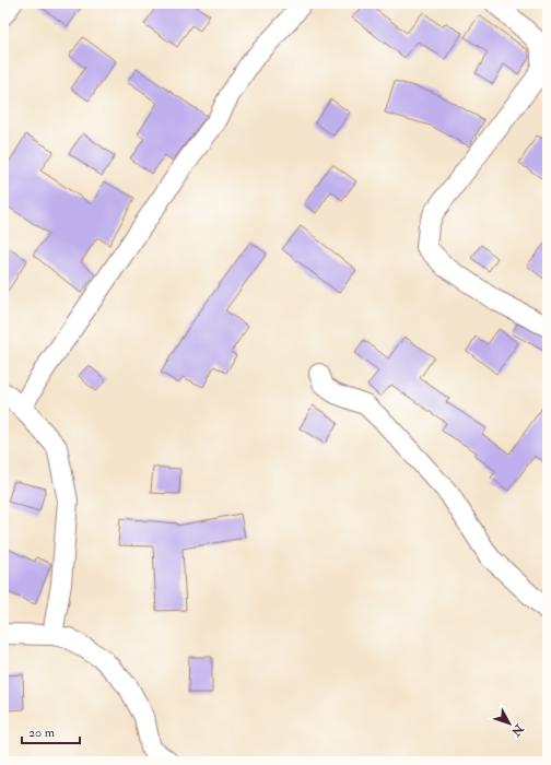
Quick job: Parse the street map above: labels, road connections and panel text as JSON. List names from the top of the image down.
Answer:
{
  "scale_bar": "20 m",
  "north": "bottom right"
}
